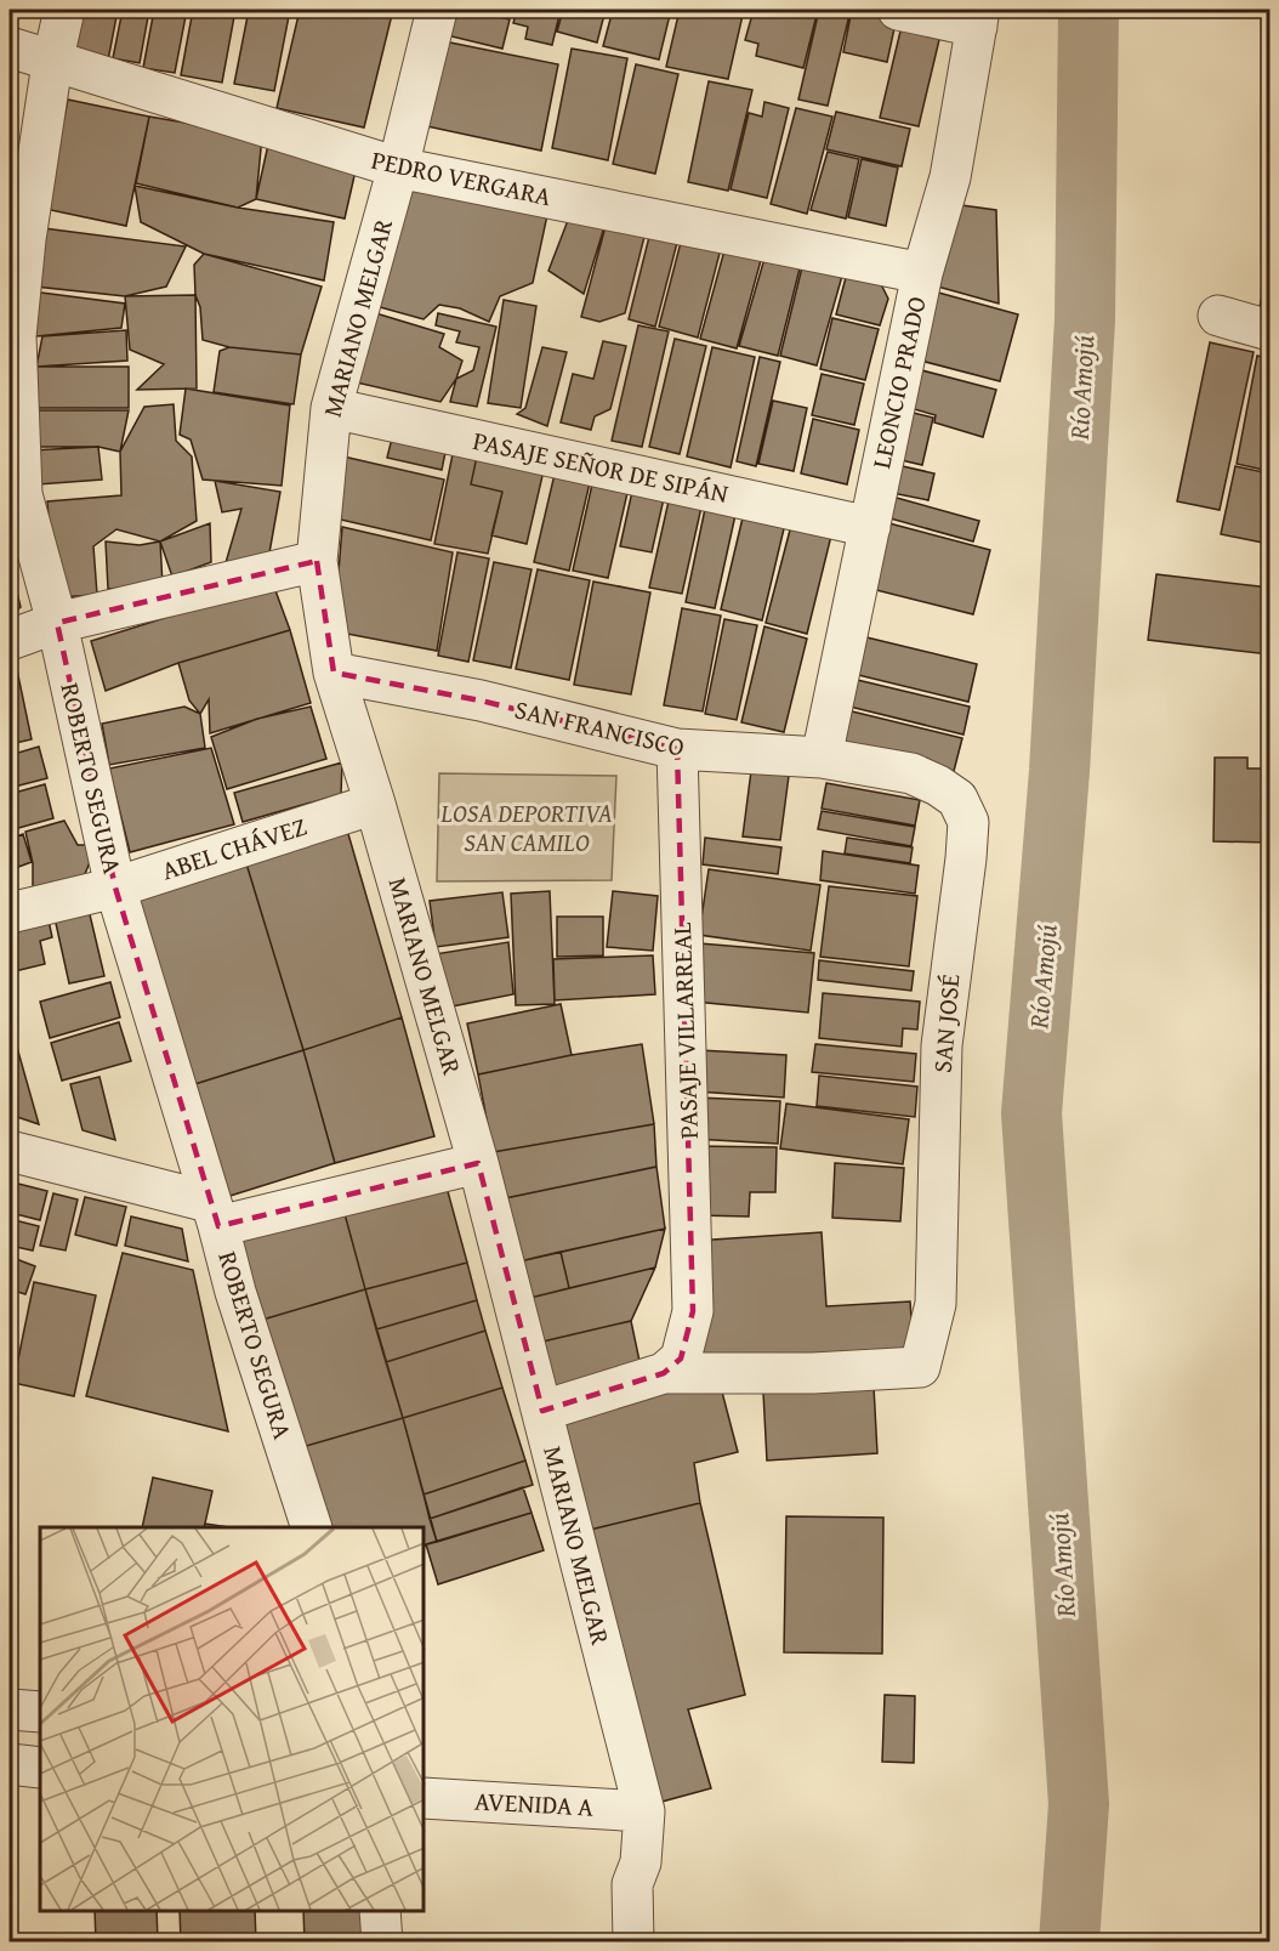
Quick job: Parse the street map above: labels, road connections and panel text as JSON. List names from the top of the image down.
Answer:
{
  "streets": {
    "street": [
      "PEDRO VERGARA",
      "MARIANO MELGAR",
      "LEONCIO PRADO",
      "PASAJE SEÑOR DE SIPÁN",
      "SAN FRANCISCO",
      "ROBERTO SEGURA",
      "ABEL CHÁVEZ",
      "SAN JOSÉ",
      "PASAJE VILLARREAL",
      "AVENIDA A"
    ]
  },
  "crossings": [
    ["PEDRO VERGARA", "MARIANO MELGAR"],
    ["PEDRO VERGARA", "LEONCIO PRADO"],
    ["PEDRO VERGARA", "ROBERTO SEGURA"],
    ["MARIANO MELGAR", "PASAJE SEÑOR DE SIPÁN"],
    ["MARIANO MELGAR", "SAN FRANCISCO"],
    ["MARIANO MELGAR", "ABEL CHÁVEZ"],
    ["MARIANO MELGAR", "AVENIDA A"],
    ["LEONCIO PRADO", "PASAJE SEÑOR DE SIPÁN"],
    ["LEONCIO PRADO", "SAN FRANCISCO"],
    ["SAN FRANCISCO", "SAN JOSÉ"],
    ["SAN FRANCISCO", "PASAJE VILLARREAL"],
    ["ROBERTO SEGURA", "ABEL CHÁVEZ"],
    ["SAN JOSÉ", "PASAJE VILLARREAL"]
  ],
  "water": ["Río Amojú"],
  "parks": ["LOSA DEPORTIVA SAN CAMILO"]
}
